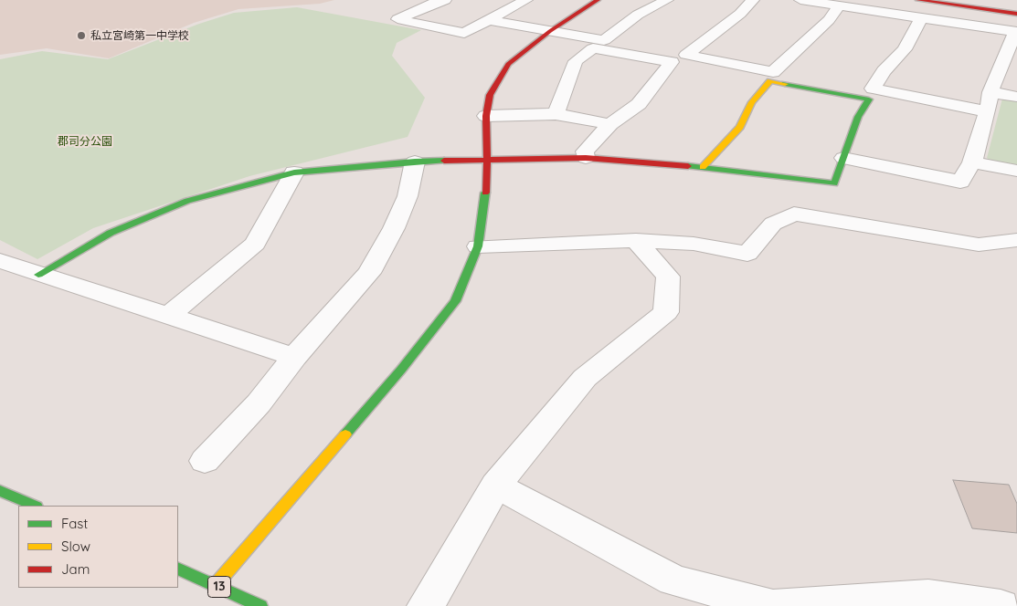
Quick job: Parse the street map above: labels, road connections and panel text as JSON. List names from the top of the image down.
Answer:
{
  "streets": {
    "street": ["13"]
  },
  "parks": ["郡司分公園"],
  "places": ["私立宮崎第一中学校"],
  "legend": ["Fast", "Slow", "Jam"]
}
